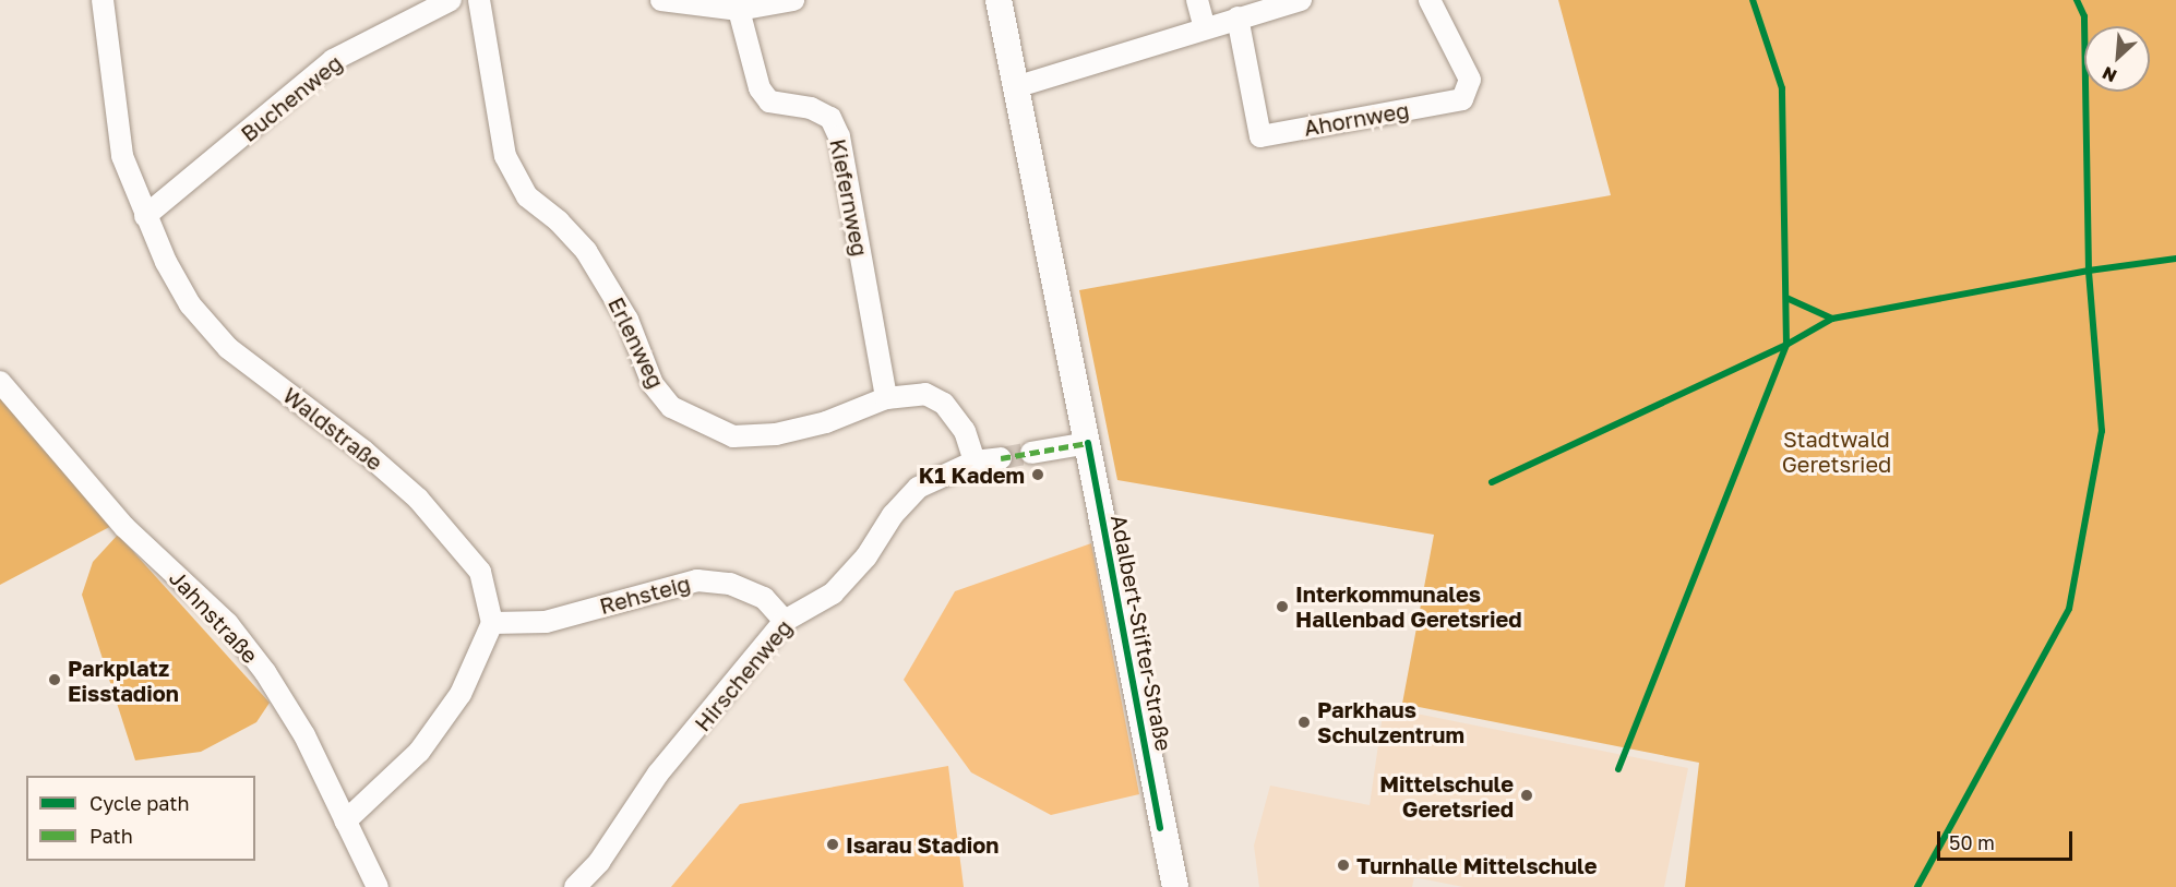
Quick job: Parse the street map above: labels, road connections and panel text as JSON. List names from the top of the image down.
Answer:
{
  "streets": {
    "street": [
      "Buchenweg",
      "Ahornweg",
      "Kiefernweg",
      "Erlenweg",
      "Waldstraße",
      "Rehsteig",
      "Jahnstraße",
      "Adalbert-Stifter-Straße",
      "Hirschenweg"
    ]
  },
  "crossings": [
    ["Buchenweg", "Waldstraße"],
    ["Kiefernweg", "Erlenweg"],
    ["Erlenweg", "Hirschenweg"],
    ["Waldstraße", "Rehsteig"],
    ["Rehsteig", "Hirschenweg"]
  ],
  "parks": ["Stadtwald Geretsried"],
  "places": [
    "K1 Kadem",
    "Interkommunales Hallenbad Geretsried",
    "Parkplatz Eisstadion",
    "Parkhaus Schulzentrum",
    "Mittelschule Geretsried",
    "Isarau Stadion",
    "Turnhalle Mittelschule"
  ],
  "legend": ["Cycle path", "Path"],
  "scale_bar": "50 m",
  "north": "bottom left"
}
